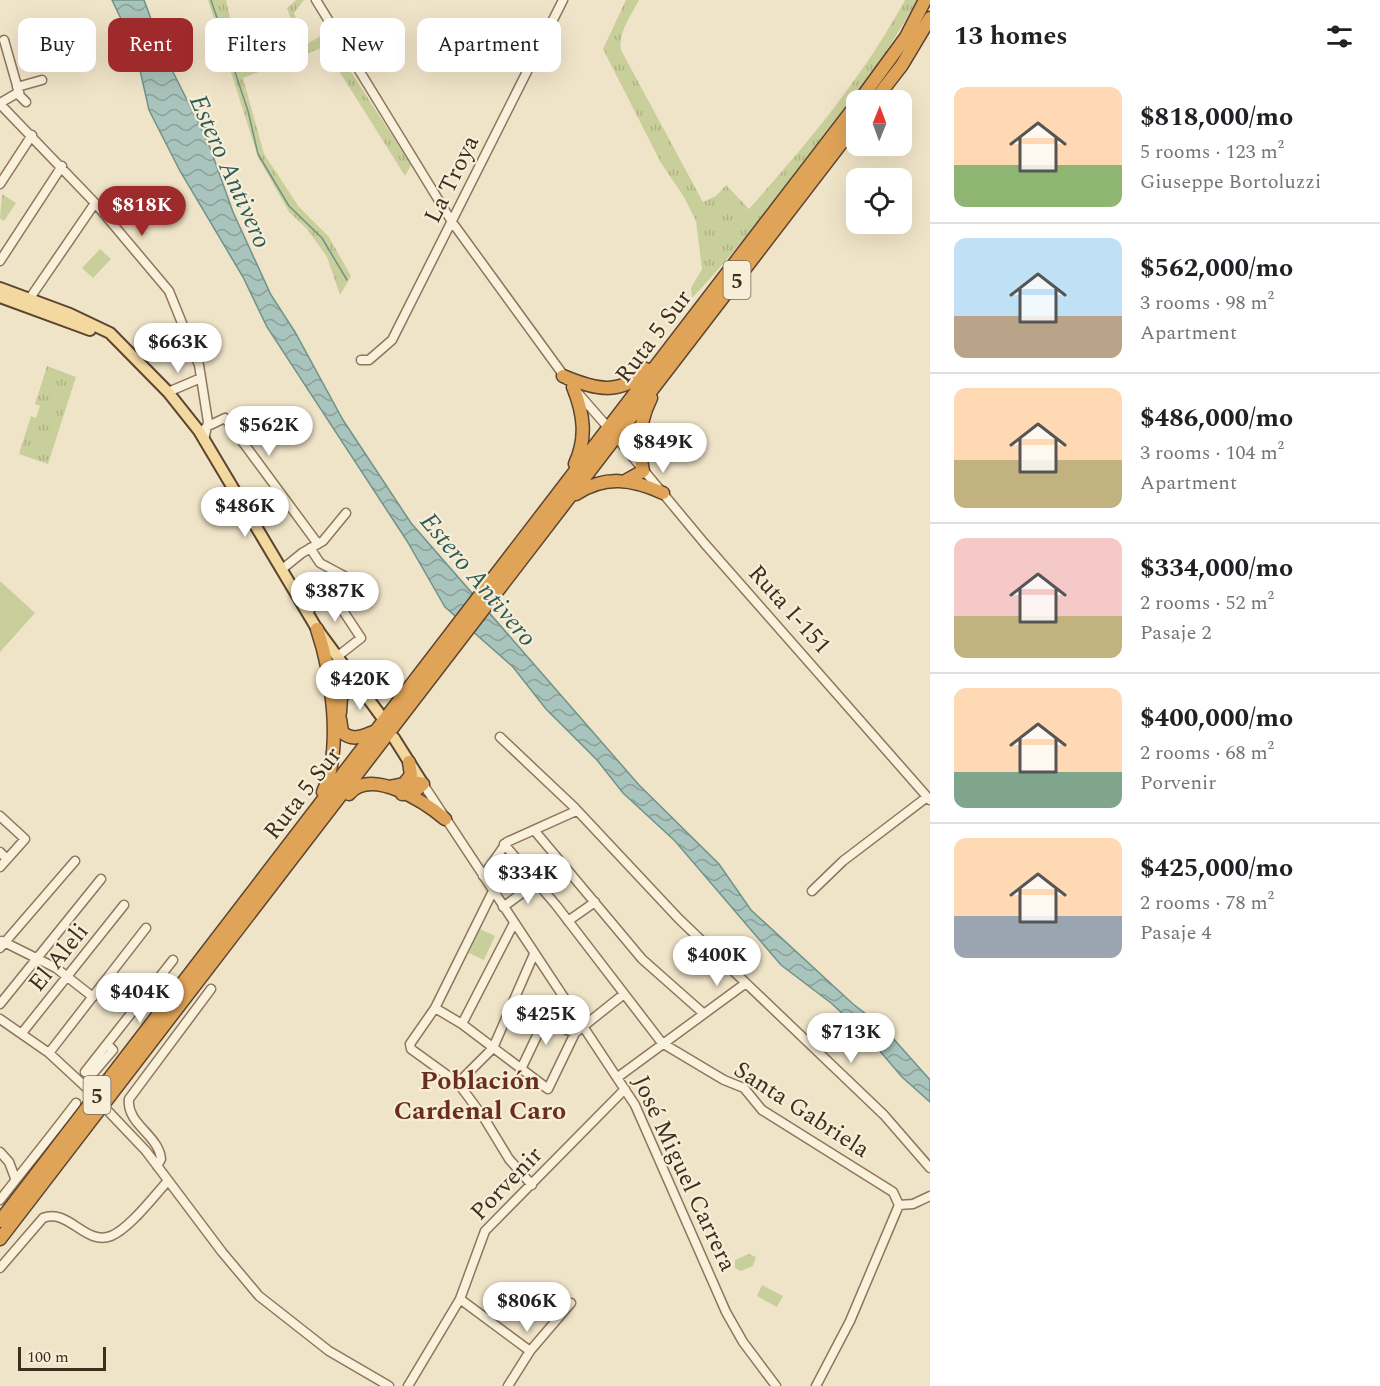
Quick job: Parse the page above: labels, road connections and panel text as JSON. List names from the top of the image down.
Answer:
{
  "streets": {
    "highway": ["5", "Ruta 5 Sur"],
    "main road": ["José Miguel Carrera"],
    "street": [
      "La Troya",
      "Ruta I-151",
      "El Aleli",
      "Santa Gabriela",
      "Porvenir"
    ]
  },
  "crossings": [
    ["José Miguel Carrera", "Porvenir"]
  ],
  "districts": ["Población Cardenal Caro"],
  "water": ["Estero Antivero"],
  "scale_bar": "100 m",
  "north": "top",
  "page": {
    "heading": "13 homes",
    "chip": [
      "Buy",
      "Rent",
      "Filters",
      "New",
      "Apartment"
    ],
    "list": [
      {
        "name": "$818,000/mo",
        "note": "5 rooms · 123 m² · Giuseppe Bortoluzzi"
      },
      {
        "name": "$562,000/mo",
        "note": "3 rooms · 98 m² · Apartment"
      },
      {
        "name": "$486,000/mo",
        "note": "3 rooms · 104 m² · Apartment"
      },
      {
        "name": "$334,000/mo",
        "note": "2 rooms · 52 m² · Pasaje 2"
      },
      {
        "name": "$400,000/mo",
        "note": "2 rooms · 68 m² · Porvenir"
      },
      {
        "name": "$425,000/mo",
        "note": "2 rooms · 78 m² · Pasaje 4"
      }
    ],
    "price": [
      "$818K",
      "$663K",
      "$562K",
      "$849K",
      "$486K",
      "$387K",
      "$420K",
      "$334K",
      "$400K",
      "$404K",
      "$425K",
      "$713K",
      "$806K"
    ],
    "scale": "100 m"
  }
}
